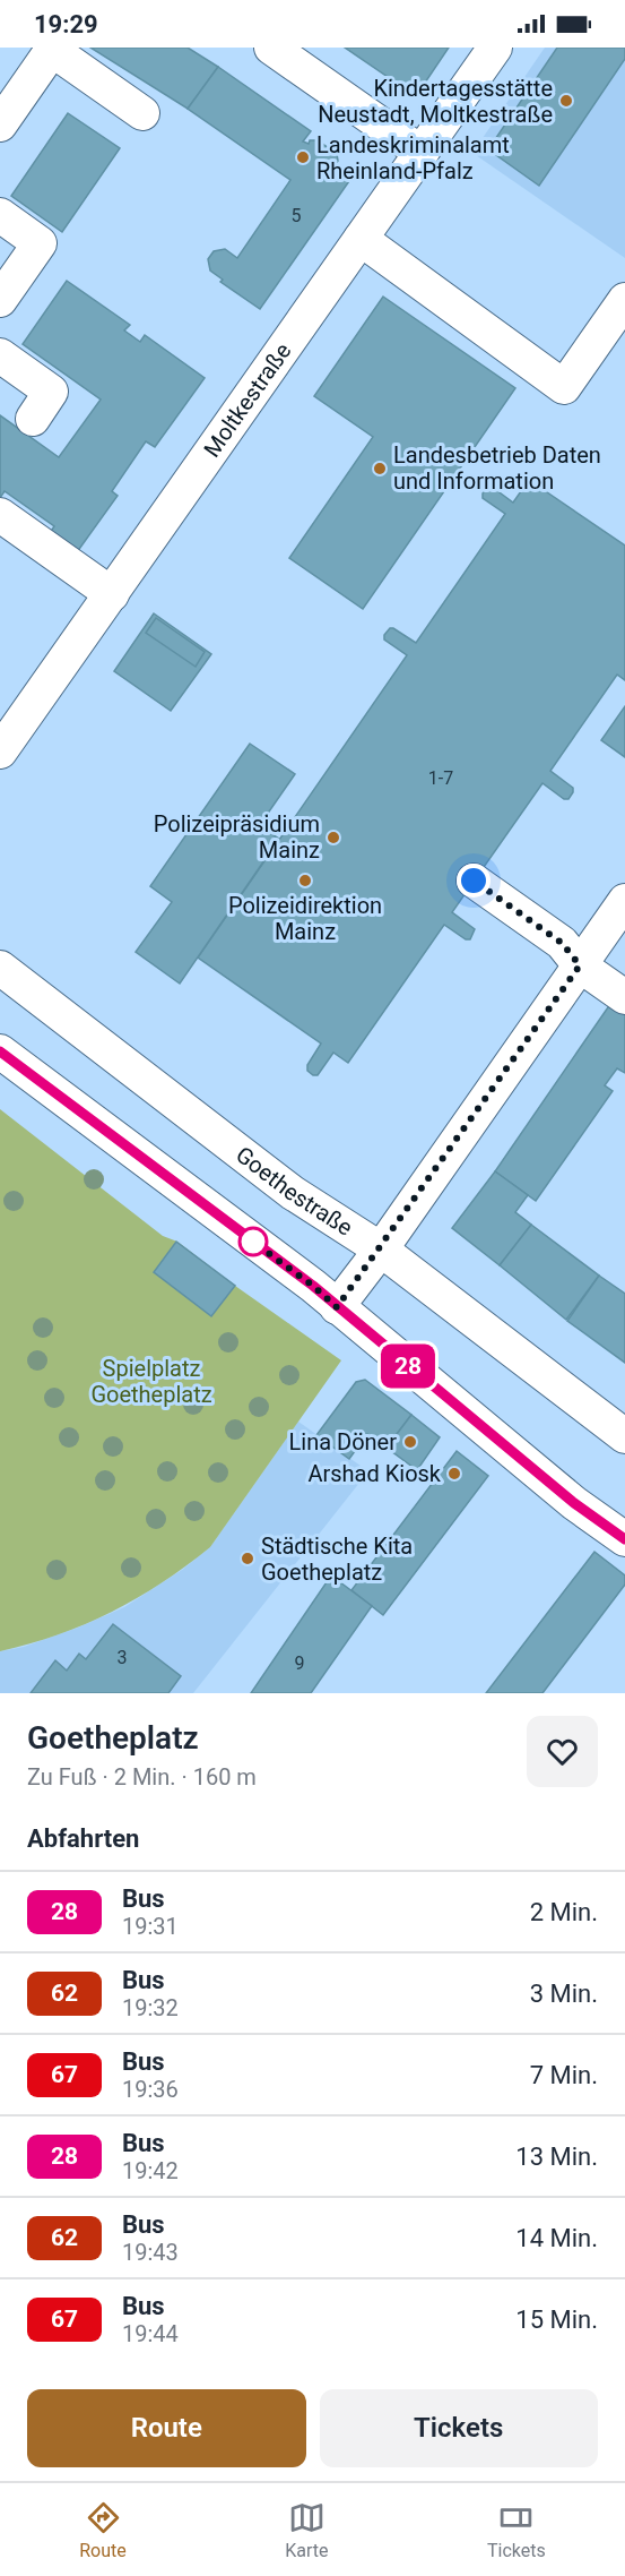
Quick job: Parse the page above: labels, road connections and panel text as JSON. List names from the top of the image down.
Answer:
{
  "streets": {
    "street": ["Moltkestraße", "Goethestraße"]
  },
  "parks": ["Spielplatz Goetheplatz"],
  "places": [
    "Kindertagesstätte Neustadt, Moltkestraße",
    "Landeskriminalamt Rheinland-Pfalz",
    "Landesbetrieb Daten und Information",
    "Polizeipräsidium Mainz",
    "Polizeidirektion Mainz",
    "Lina Döner",
    "Arshad Kiosk",
    "Städtische Kita Goetheplatz"
  ],
  "lines": ["bus line 28"],
  "house_numbers": [
    "5",
    "1-7",
    "3",
    "9"
  ],
  "page": {
    "status": "19:29",
    "on_map": "28",
    "heading": [
      ["Goetheplatz", "Zu Fuß · 2 Min. · 160 m"],
      "Abfahrten"
    ],
    "list": [
      {
        "mark": "28",
        "name": "Bus",
        "note": "19:31",
        "value": "2 Min."
      },
      {
        "mark": "62",
        "name": "Bus",
        "note": "19:32",
        "value": "3 Min."
      },
      {
        "mark": "67",
        "name": "Bus",
        "note": "19:36",
        "value": "7 Min."
      },
      {
        "mark": "28",
        "name": "Bus",
        "note": "19:42",
        "value": "13 Min."
      },
      {
        "mark": "62",
        "name": "Bus",
        "note": "19:43",
        "value": "14 Min."
      },
      {
        "mark": "67",
        "name": "Bus",
        "note": "19:44",
        "value": "15 Min."
      }
    ],
    "buttons": ["Route", "Tickets"],
    "tabs": ["Route", "Karte", "Tickets"]
  }
}
